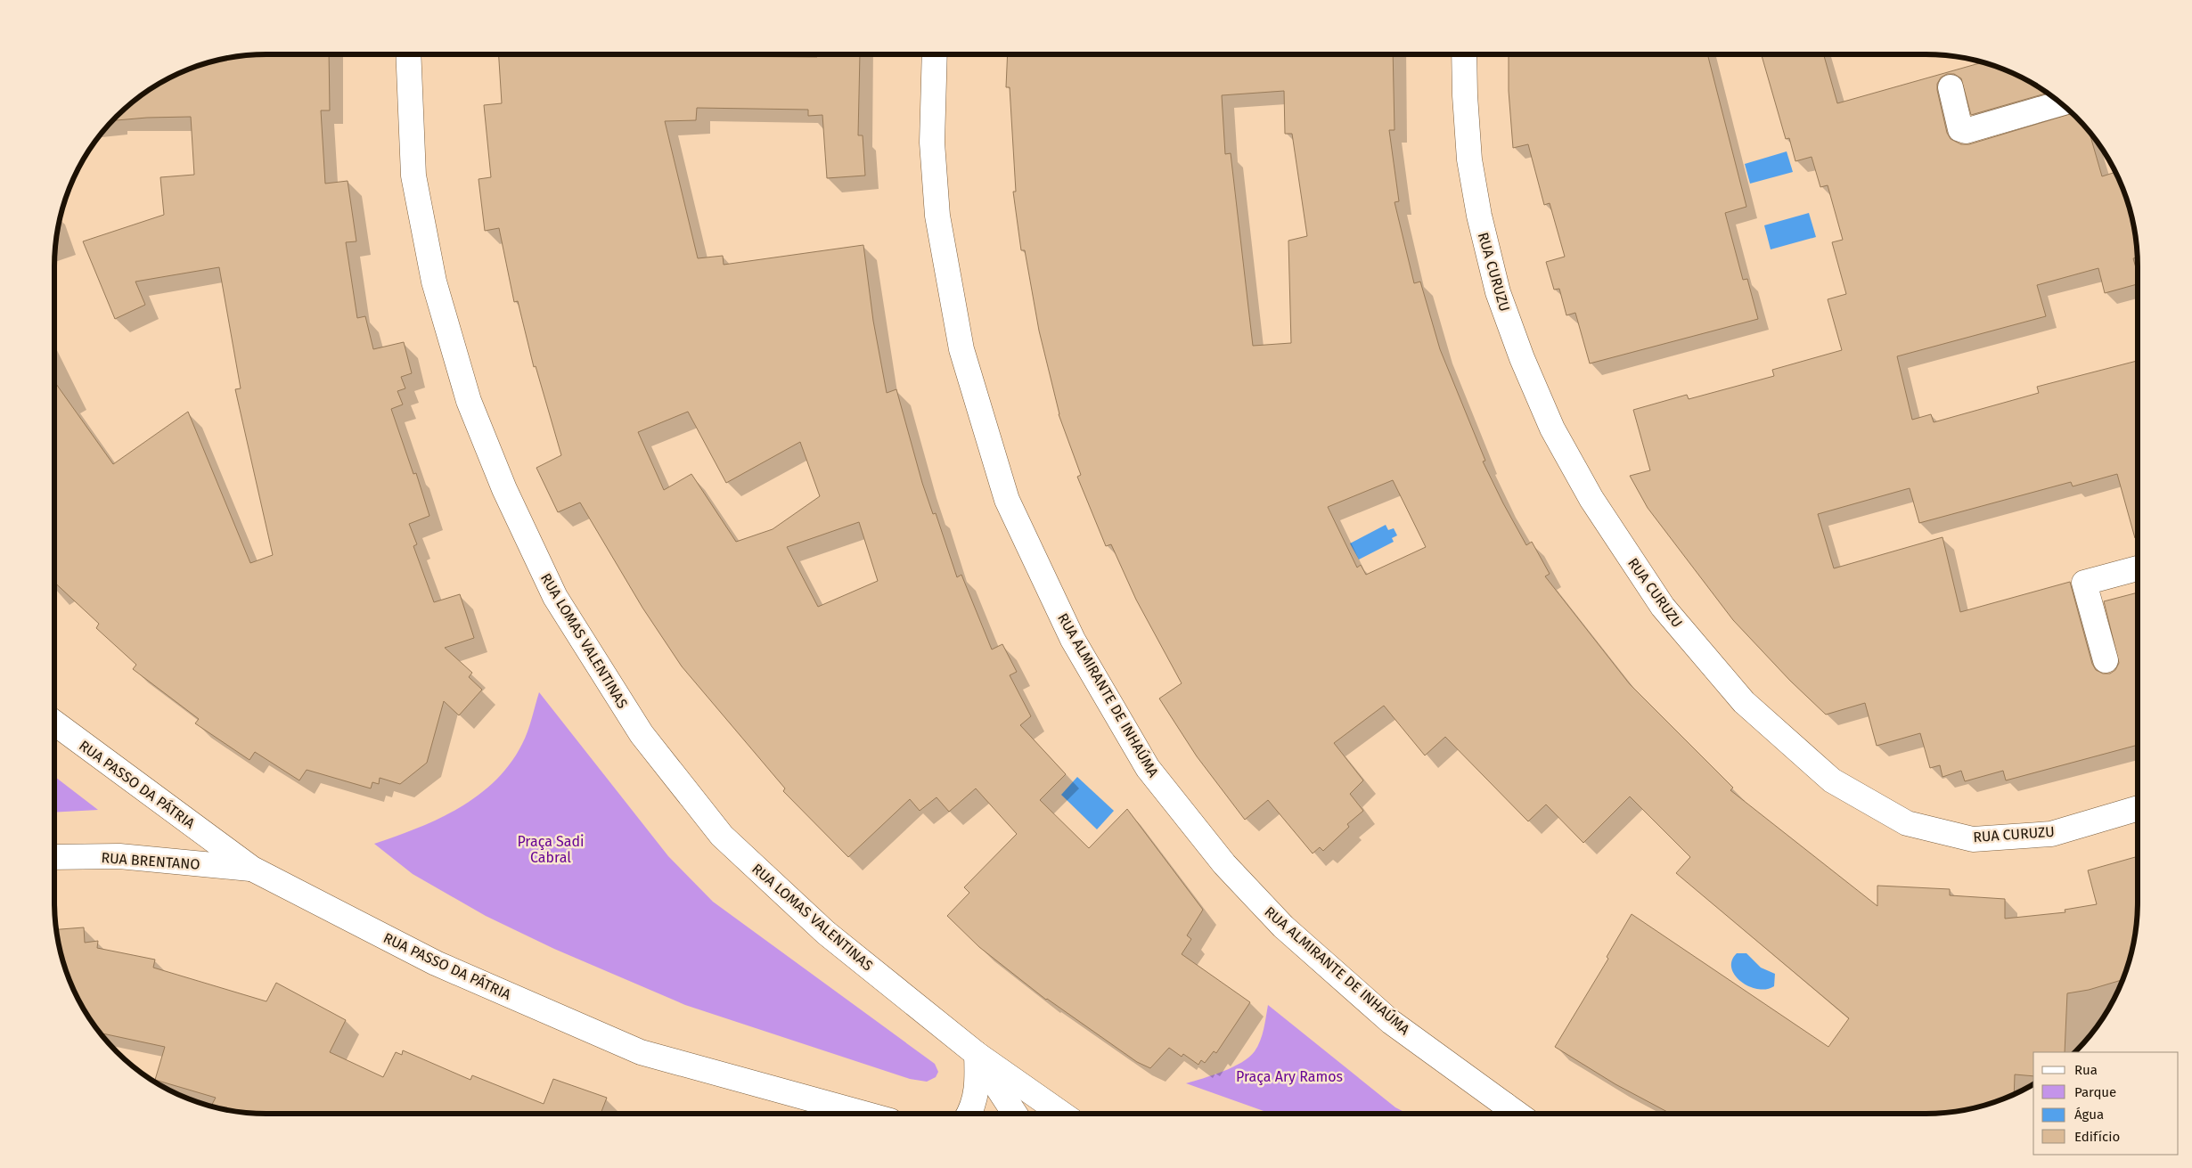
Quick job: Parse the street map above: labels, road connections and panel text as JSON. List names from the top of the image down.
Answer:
{
  "streets": {
    "street": [
      "RUA CURUZU",
      "RUA LOMAS VALENTINAS",
      "RUA ALMIRANTE DE INHAÚMA",
      "RUA PASSO DA PÁTRIA",
      "RUA BRENTANO"
    ]
  },
  "crossings": [
    ["RUA PASSO DA PÁTRIA", "RUA BRENTANO"]
  ],
  "parks": ["Praça Sadi Cabral", "Praça Ary Ramos"],
  "legend": [
    "Rua",
    "Parque",
    "Água",
    "Edifício"
  ]
}
